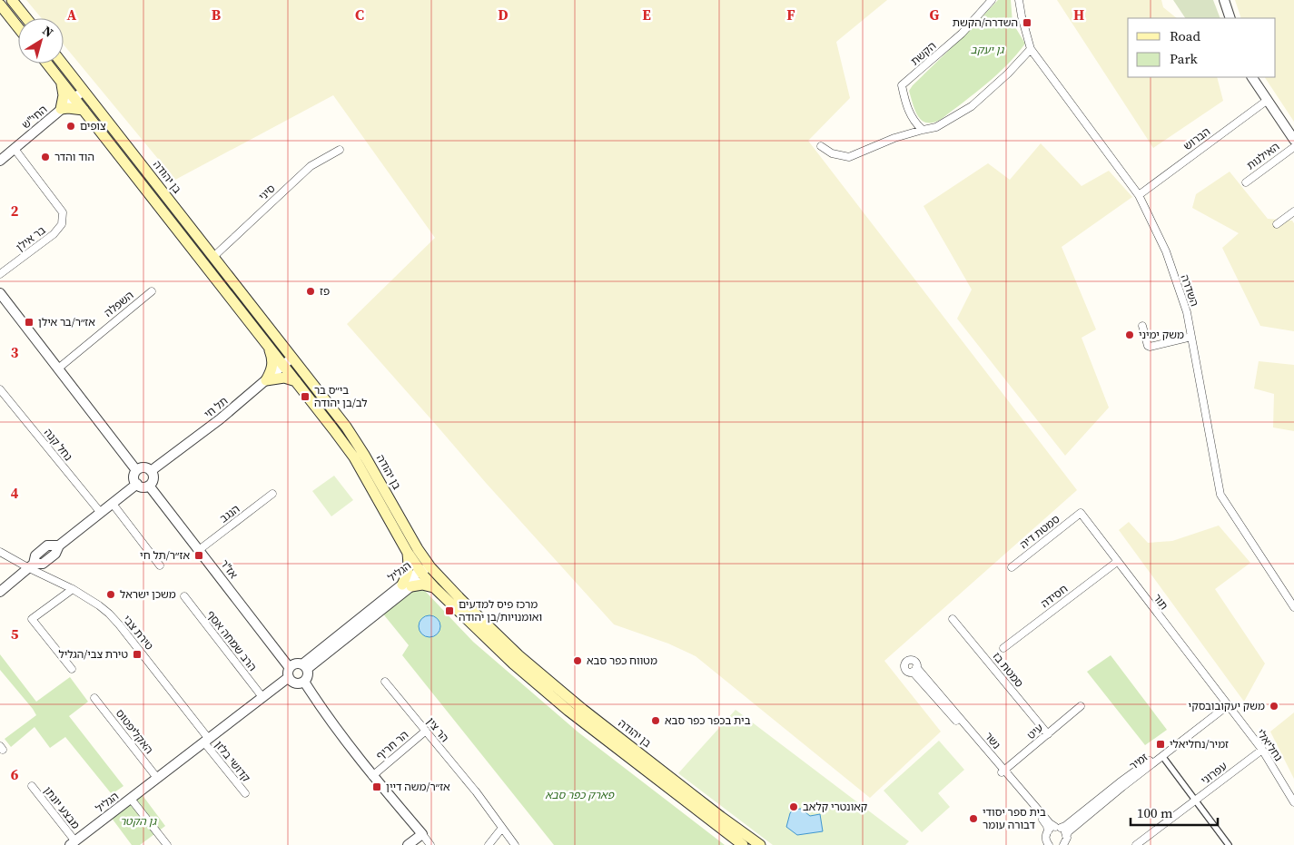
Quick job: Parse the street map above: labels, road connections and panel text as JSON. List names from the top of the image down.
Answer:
{
  "streets": {
    "main road": ["בן יהודה"],
    "street": [
      "הקשת",
      "החי\"ש",
      "הברוש",
      "האילנות",
      "סיני",
      "בר אילן",
      "השדרה",
      "השפלה",
      "תל חי",
      "נחל קנה",
      "הנגב",
      "סמטת דיה",
      "אז\"ר",
      "הגליל",
      "חסידה",
      "תור",
      "טירת צבי",
      "הרב שמחה אסף",
      "סמטת בז",
      "הר צין",
      "האקליפטוס",
      "עיט",
      "נשר",
      "הר חריף",
      "נחליאלי",
      "קדושי בלזן",
      "זמיר",
      "עפרוני",
      "מבצע יונתן"
    ]
  },
  "crossings": [
    ["החי\"ש", "בן יהודה"],
    ["החי\"ש", "בר אילן"],
    ["הברוש", "האילנות"],
    ["הברוש", "השדרה"],
    ["בן יהודה", "סיני"],
    ["בן יהודה", "תל חי"],
    ["בן יהודה", "הגליל"],
    ["תל חי", "אז\"ר"],
    ["הנגב", "אז\"ר"],
    ["סמטת דיה", "תור"],
    ["אז\"ר", "הגליל"],
    ["הגליל", "טירת צבי"],
    ["הגליל", "הרב שמחה אסף"],
    ["הגליל", "האקליפטוס"],
    ["הגליל", "קדושי בלזן"],
    ["הגליל", "מבצע יונתן"],
    ["חסידה", "תור"],
    ["תור", "נחליאלי"],
    ["תור", "זמיר"],
    ["טירת צבי", "קדושי בלזן"],
    ["סמטת בז", "עיט"],
    ["הר צין", "הר חריף"],
    ["עיט", "נשר"],
    ["נשר", "זמיר"],
    ["נחליאלי", "זמיר"],
    ["נחליאלי", "עפרוני"]
  ],
  "parks": ["גן יעקב", "פארק כפר סבא", "גן הקטר"],
  "places": {
    "transit": [
      "השדרה/הקשת",
      "אז״ר/בר אילן",
      "בי״ס בר לב/בן יהודה",
      "אז״ר/תל חי",
      "מרכז פיס למדעים ואומנויות/בן יהודה",
      "טירת צבי/הגליל",
      "זמיר/נחליאלי",
      "אז״ר/משה דיין"
    ],
    "other": [
      "צופים",
      "הוד והדר",
      "פז",
      "משק ימיני",
      "משכן ישראל",
      "מטווח כפר סבא",
      "משק יעקובובסקי",
      "בית בכפר כפר סבא",
      "קאונטרי קלאב",
      "בית ספר יסודי דבורה עומר"
    ]
  },
  "legend": ["Road", "Park"],
  "scale_bar": "100 m",
  "north": "top right",
  "grid": {
    "columns": [
      "A",
      "B",
      "C",
      "D",
      "E",
      "F",
      "G",
      "H"
    ],
    "rows": [
      "2",
      "3",
      "4",
      "5",
      "6"
    ]
  }
}
